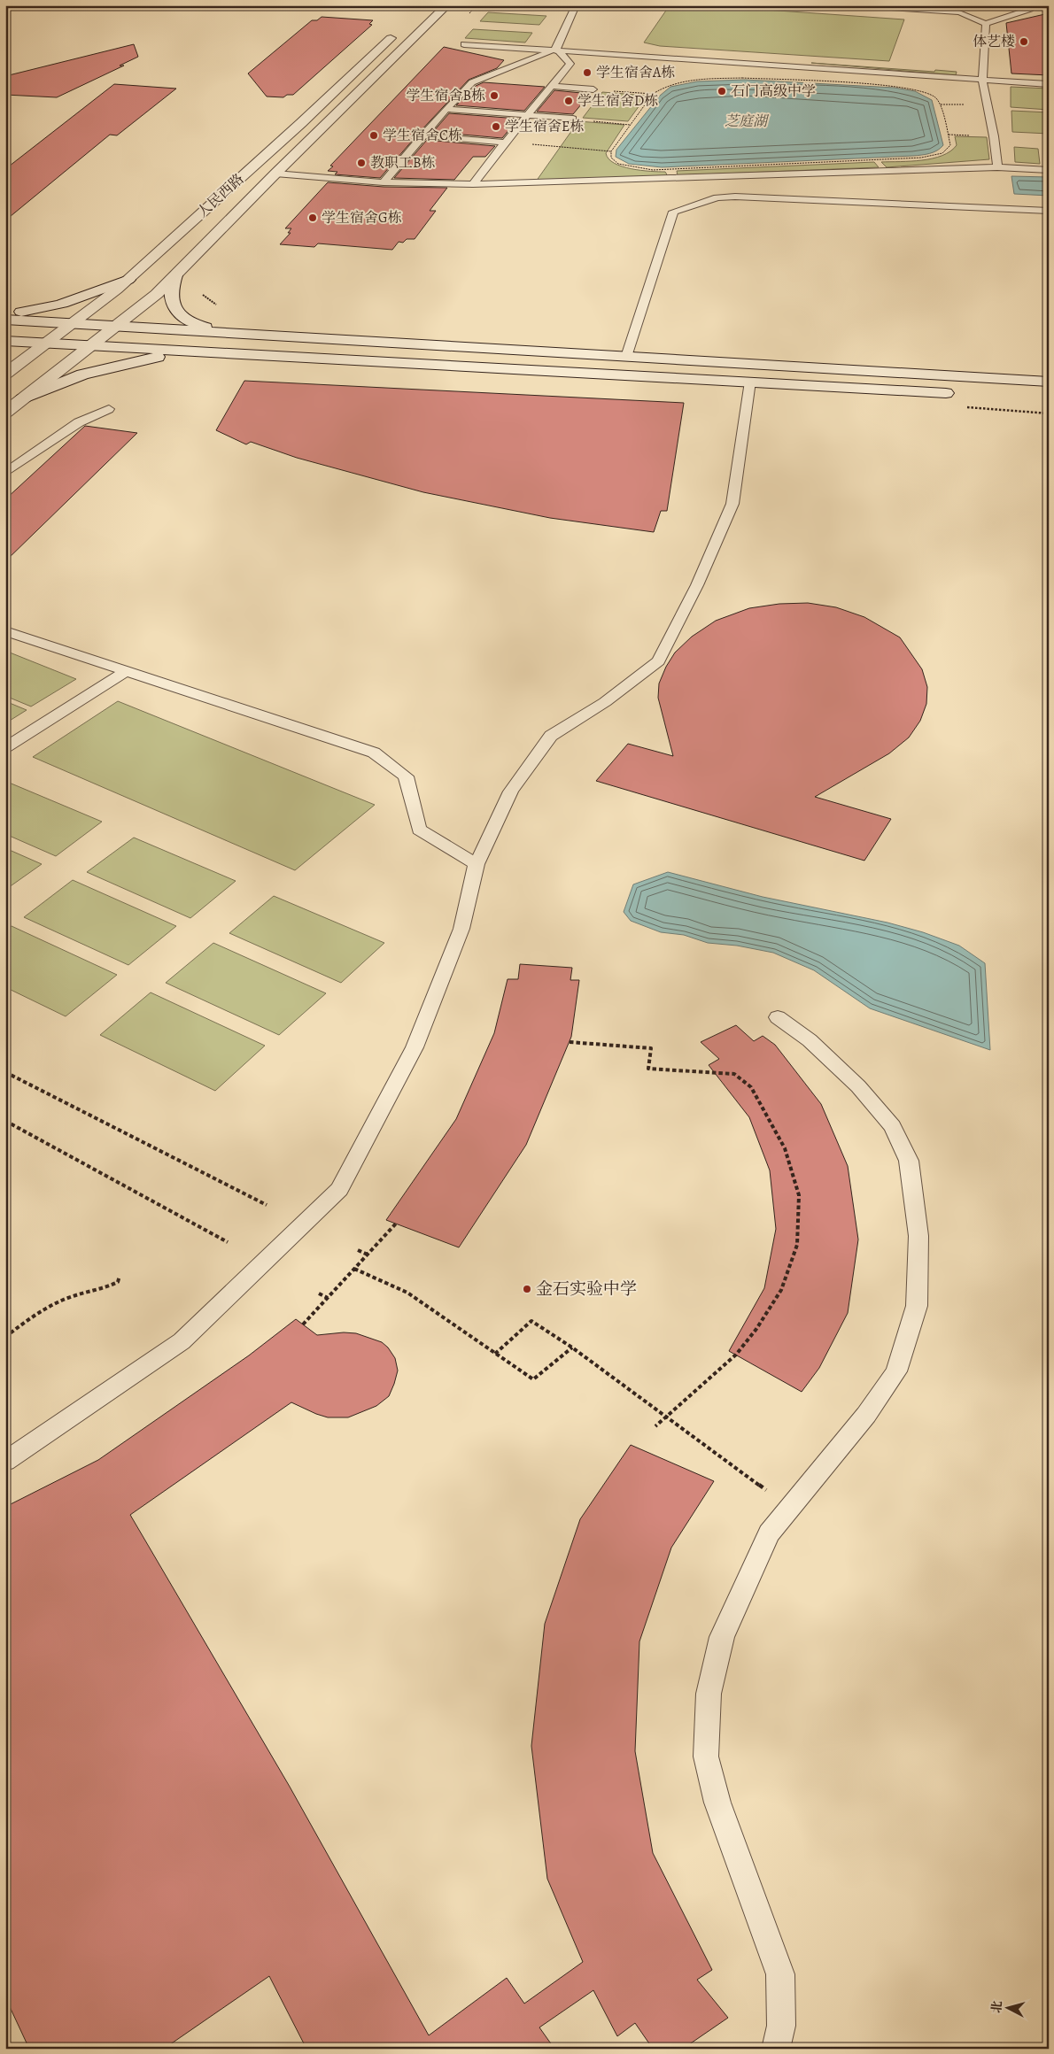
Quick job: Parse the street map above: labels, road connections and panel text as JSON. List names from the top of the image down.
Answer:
{
  "streets": {
    "street": ["人民西路"]
  },
  "water": ["芝庭湖"],
  "places": [
    "体艺楼",
    "学生宿舍A栋",
    "石门高级中学",
    "学生宿舍B栋",
    "学生宿舍D栋",
    "学生宿舍E栋",
    "学生宿舍C栋",
    "教职工B栋",
    "学生宿舍G栋",
    "金石实验中学"
  ],
  "north": "left"
}
